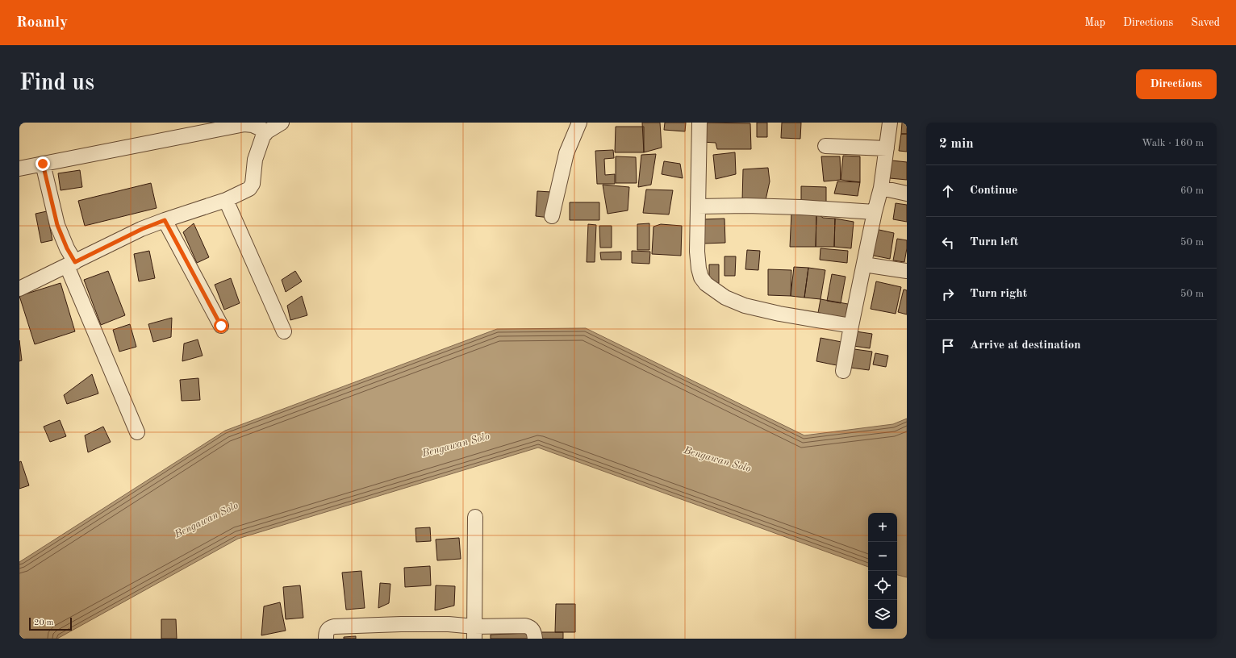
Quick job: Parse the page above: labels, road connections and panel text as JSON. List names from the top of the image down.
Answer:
{
  "water": ["Bengawan Solo"],
  "scale_bar": "20 m",
  "page": {
    "header": "Roamly",
    "nav": ["Map", "Directions", "Saved"],
    "buttons": "Directions",
    "title": "Find us",
    "heading": ["2 min", "Walk · 160 m"],
    "list": [
      ["Continue", "60 m"],
      ["Turn left", "50 m"],
      ["Turn right", "50 m"],
      "Arrive at destination"
    ],
    "map_buttons": ["+", "−"],
    "scale": "20 m"
  }
}
